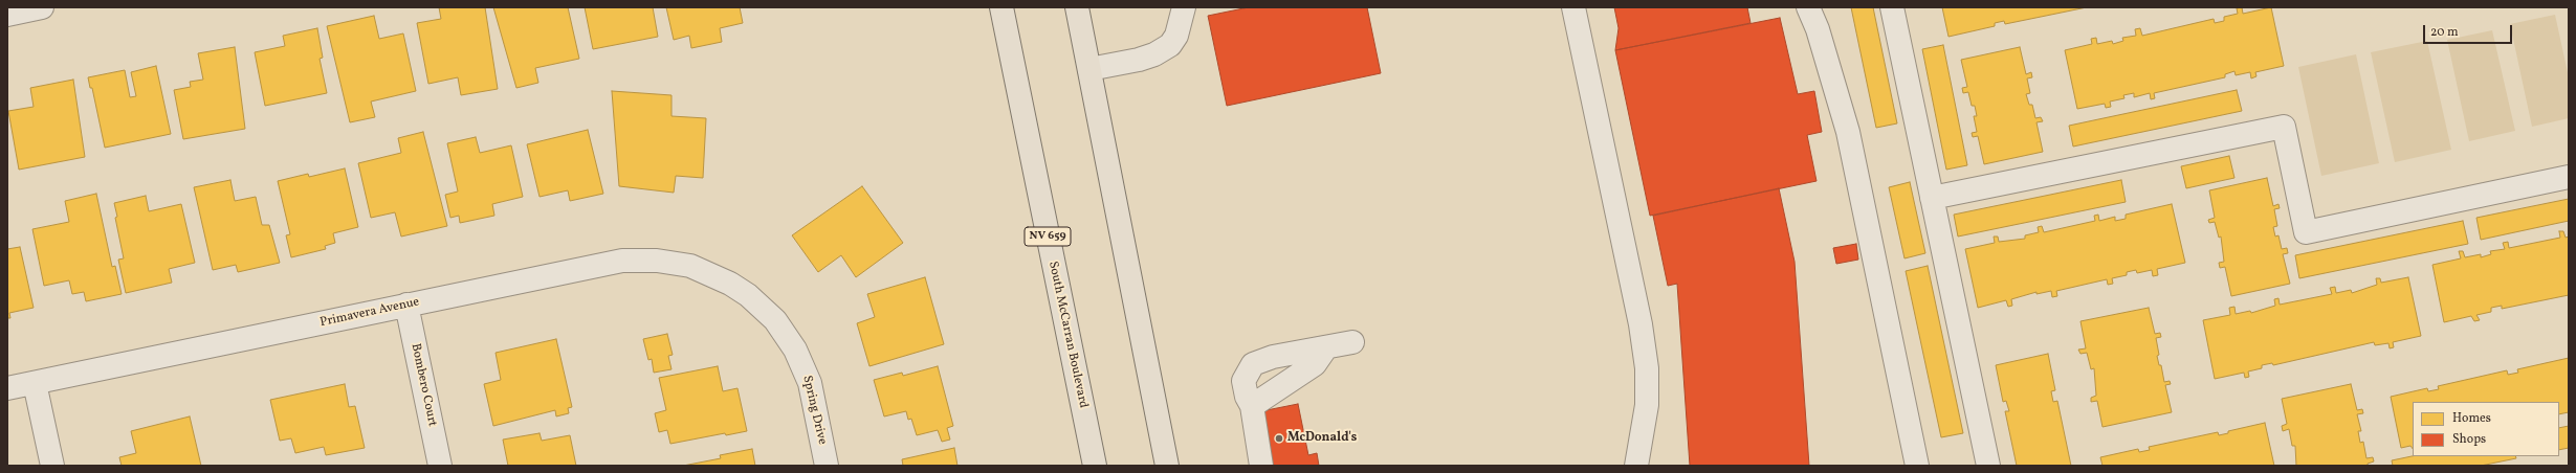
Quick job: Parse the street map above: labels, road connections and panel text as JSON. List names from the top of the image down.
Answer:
{
  "streets": {
    "main road": ["NV 659", "South McCarran Boulevard"],
    "street": ["Primavera Avenue", "Bombero Court", "Spring Drive"]
  },
  "crossings": [
    ["Primavera Avenue", "Bombero Court"],
    ["Primavera Avenue", "Spring Drive"]
  ],
  "places": ["McDonald's"],
  "legend": ["Homes", "Shops"],
  "scale_bar": "20 m"
}
